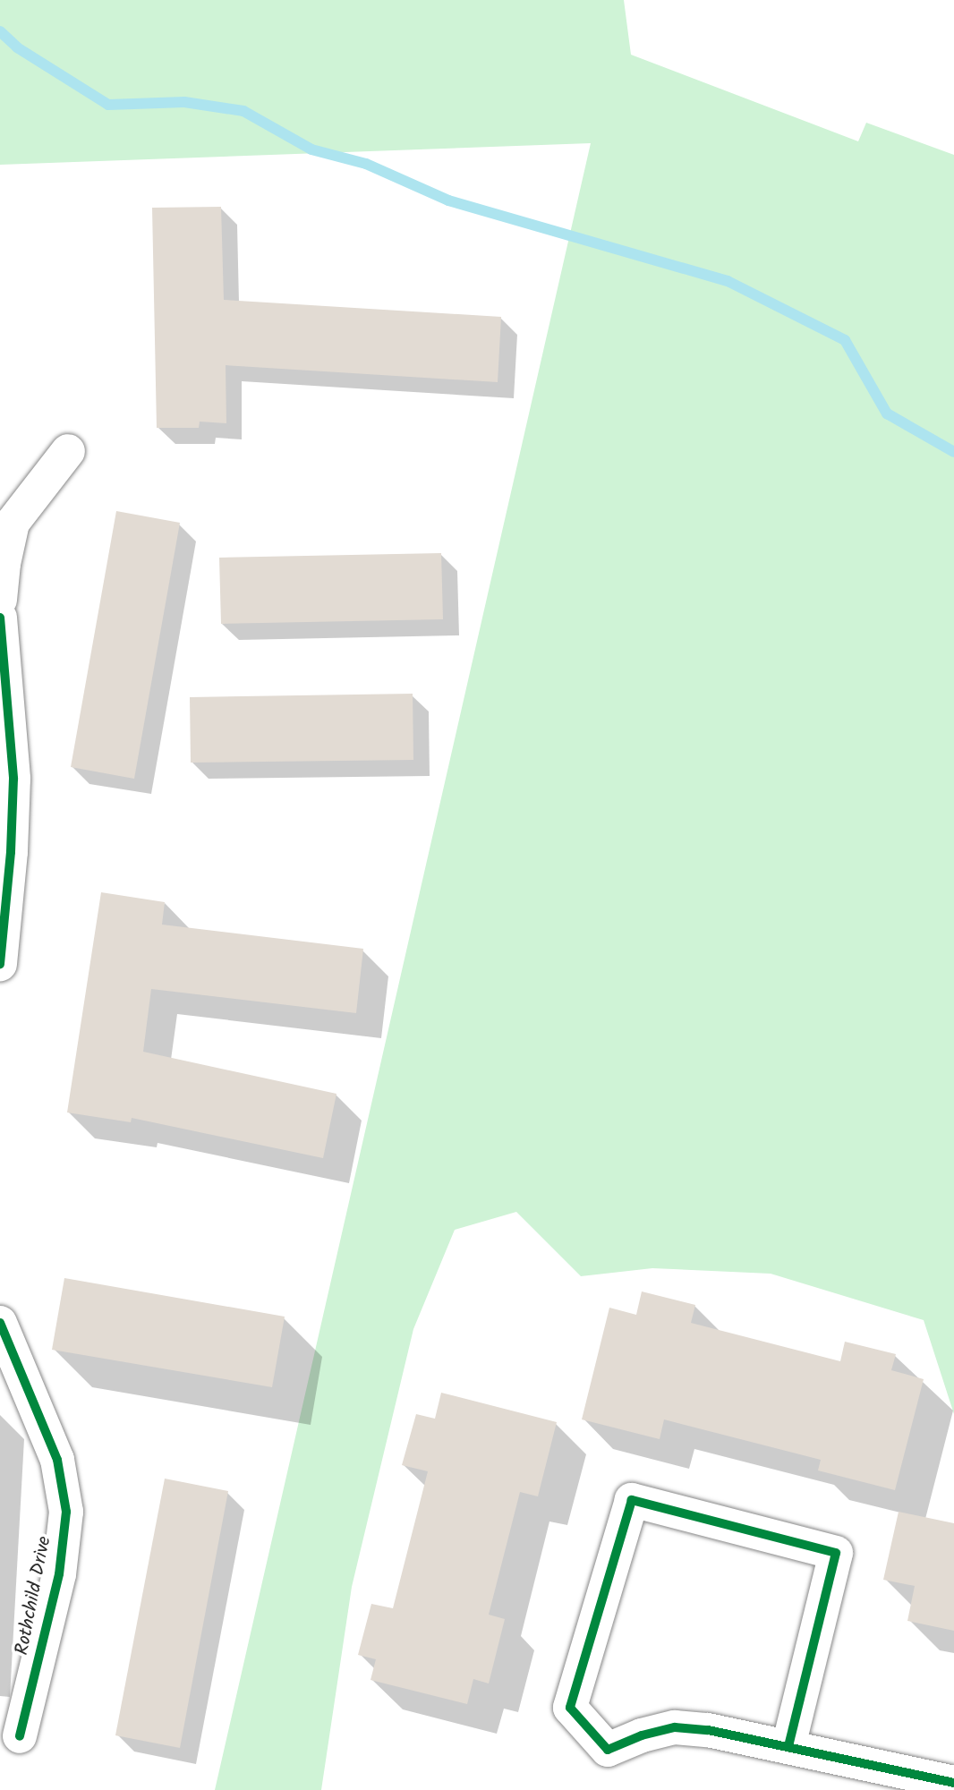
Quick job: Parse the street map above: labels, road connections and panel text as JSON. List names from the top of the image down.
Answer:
{
  "streets": {
    "street": ["Rothchild Drive"]
  }
}
